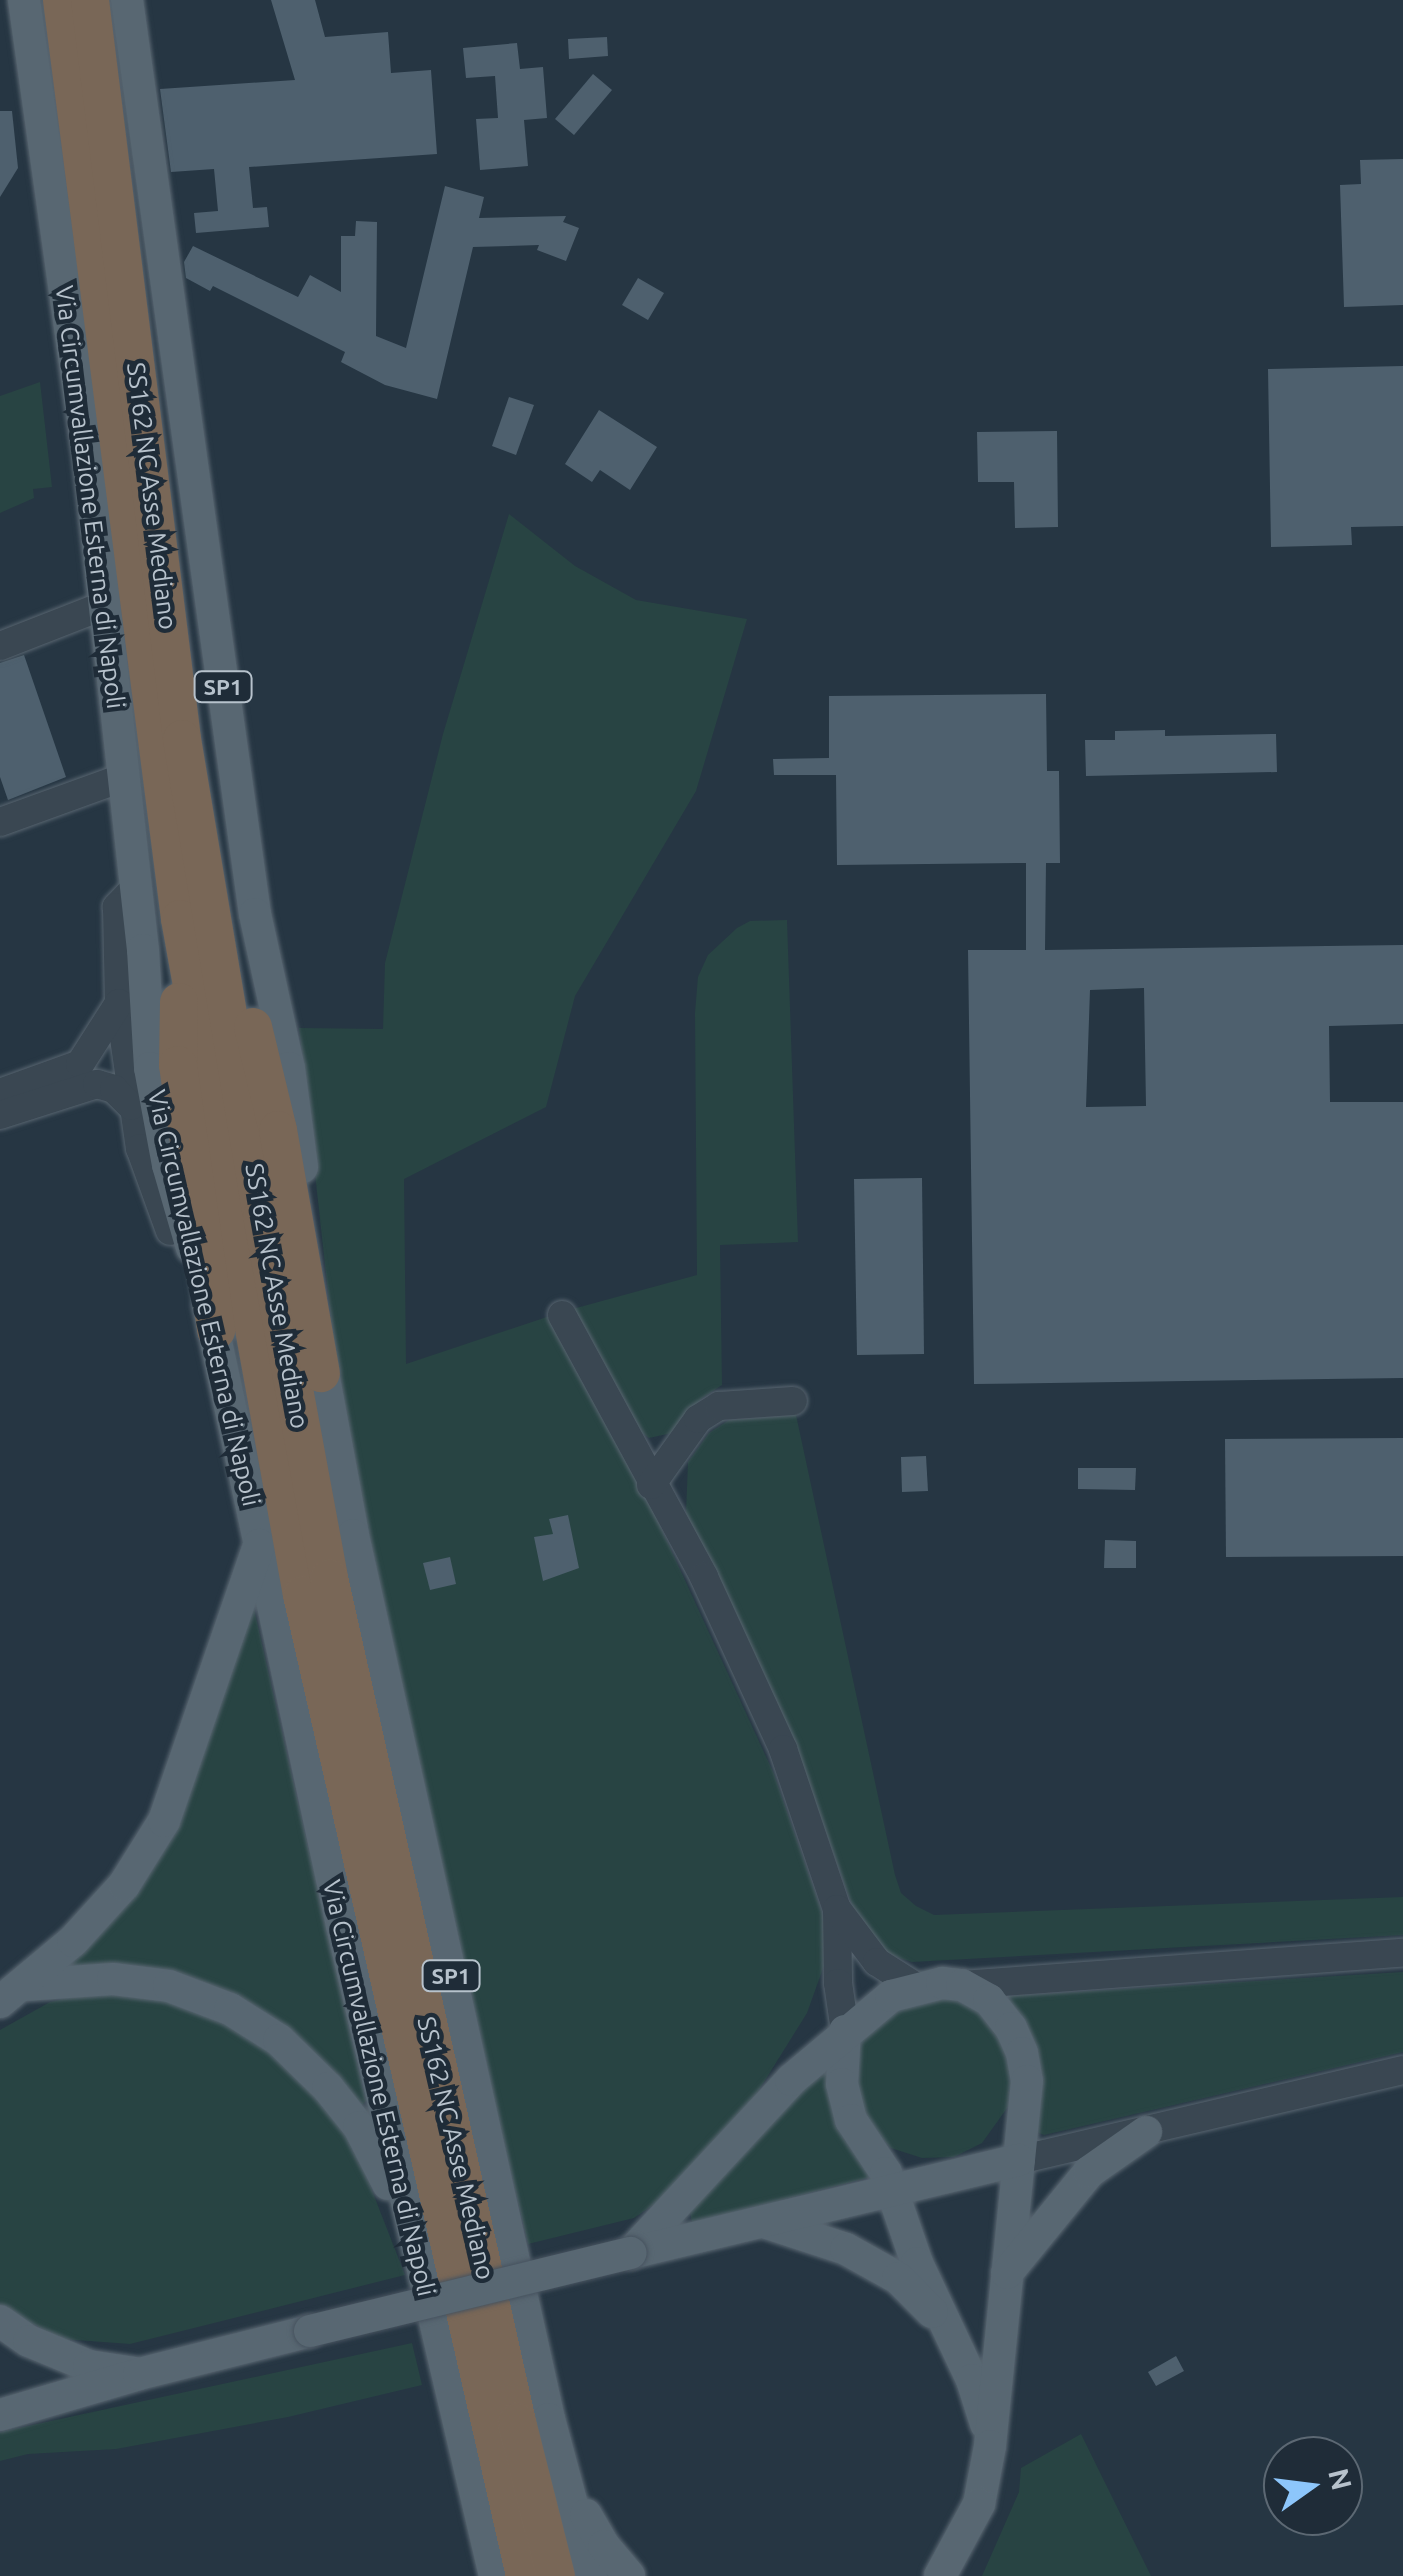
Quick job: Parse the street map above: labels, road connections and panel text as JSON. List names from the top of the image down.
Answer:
{
  "streets": {
    "highway": ["SS162 NC Asse Mediano"],
    "main road": ["Via Circumvallazione Esterna di Napoli", "SP1"]
  },
  "north": "right"
}
